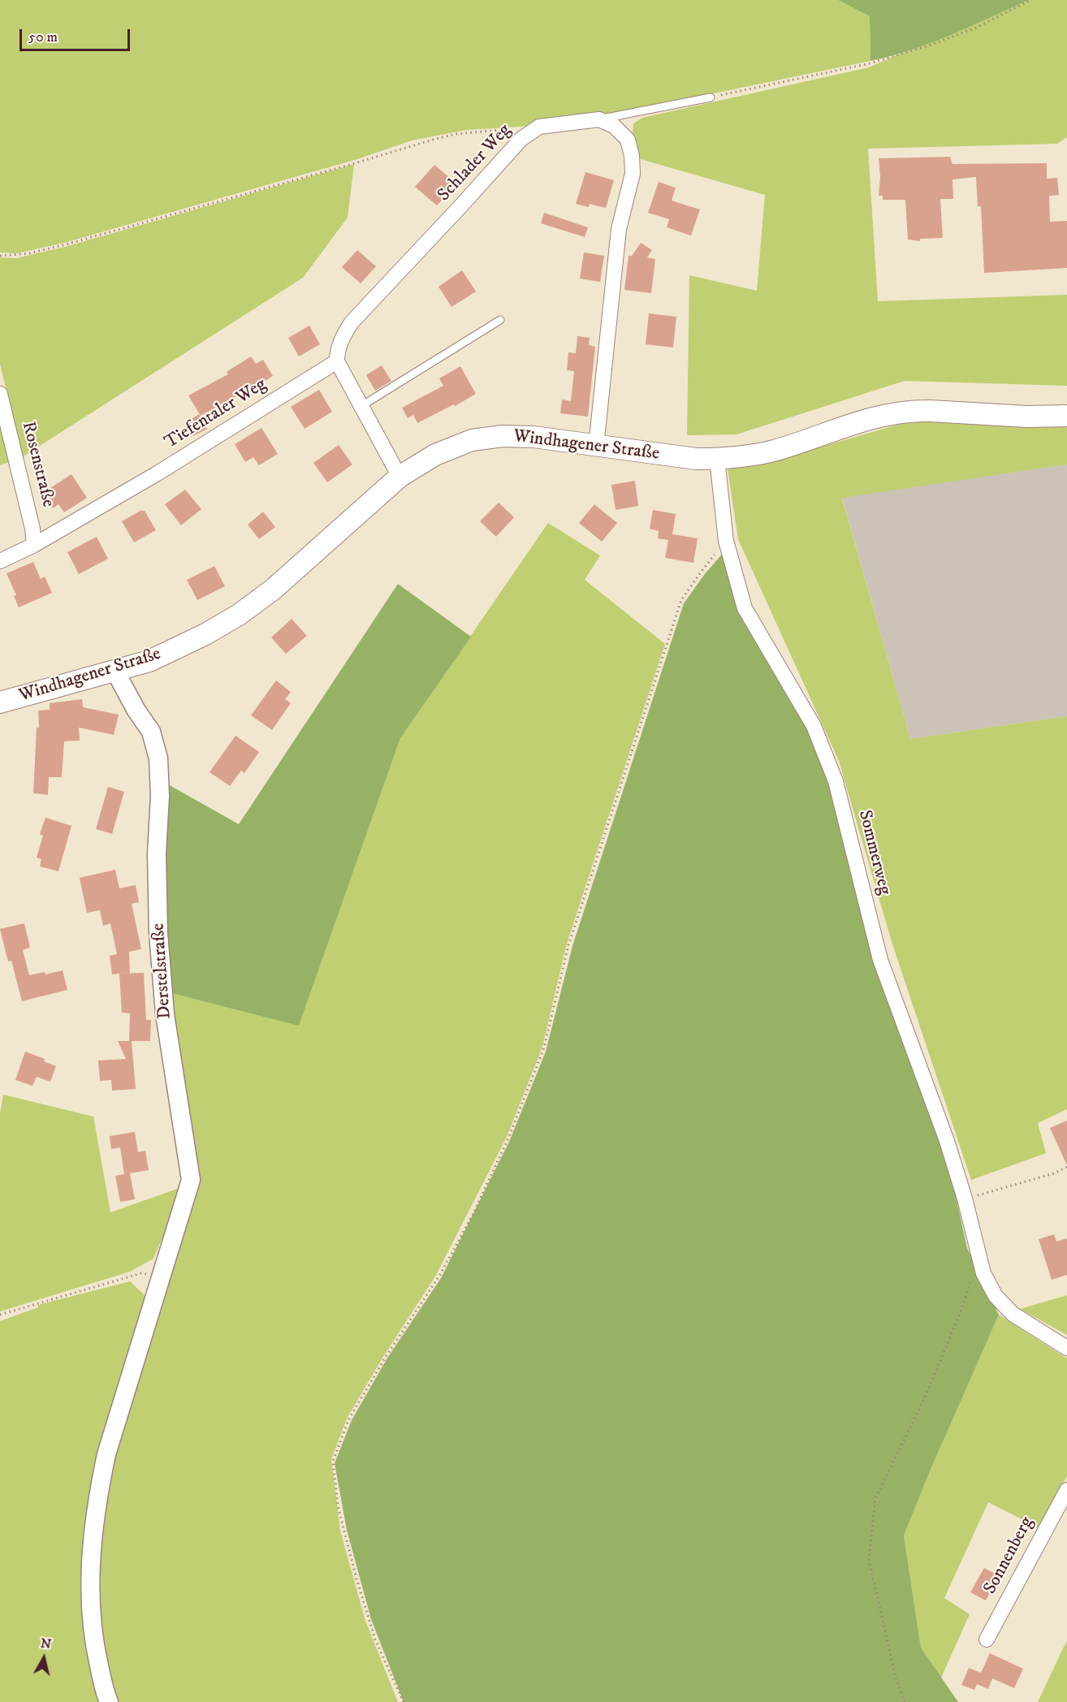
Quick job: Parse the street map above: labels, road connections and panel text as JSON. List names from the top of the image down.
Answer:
{
  "streets": {
    "main road": ["Windhagener Straße"],
    "street": [
      "Schlader Weg",
      "Tiefentaler Weg",
      "Rosenstraße",
      "Sommerweg",
      "Derstelstraße",
      "Sonnenberg"
    ]
  },
  "crossings": [
    ["Schlader Weg", "Tiefentaler Weg"],
    ["Tiefentaler Weg", "Rosenstraße"],
    ["Windhagener Straße", "Sommerweg"],
    ["Windhagener Straße", "Derstelstraße"]
  ],
  "scale_bar": "50 m",
  "north": "top"
}
